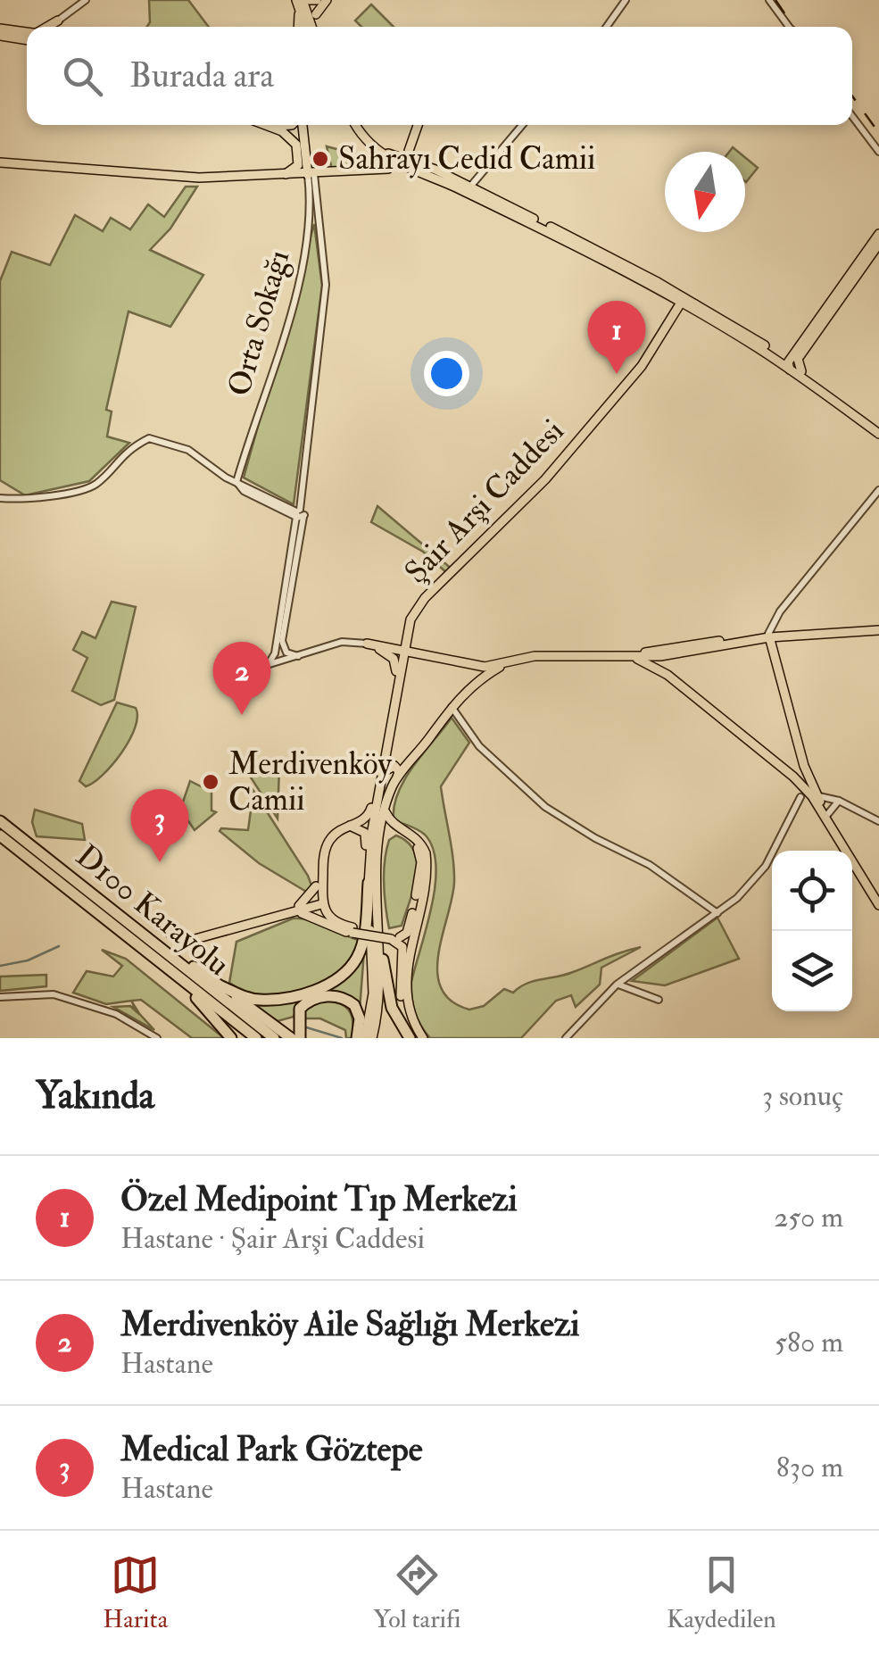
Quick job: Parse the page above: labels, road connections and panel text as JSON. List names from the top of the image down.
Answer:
{
  "streets": {
    "highway": ["D100 Karayolu"],
    "main road": ["Şair Arşi Caddesi"],
    "street": ["Orta Sokağı"]
  },
  "places": ["Sahrayı Cedid Camii", "Merdivenköy Camii"],
  "north": "bottom",
  "page": {
    "search": "Burada ara",
    "pins": ["1", "2", "3"],
    "heading": ["Yakında", "3 sonuç"],
    "list": [
      {
        "mark": "1",
        "name": "Özel Medipoint Tıp Merkezi",
        "note": "Hastane · Şair Arşi Caddesi",
        "value": "250 m"
      },
      {
        "mark": "2",
        "name": "Merdivenköy Aile Sağlığı Merkezi",
        "note": "Hastane",
        "value": "580 m"
      },
      {
        "mark": "3",
        "name": "Medical Park Göztepe",
        "note": "Hastane",
        "value": "830 m"
      }
    ],
    "nav": ["Harita", "Yol tarifi", "Kaydedilen"]
  }
}
